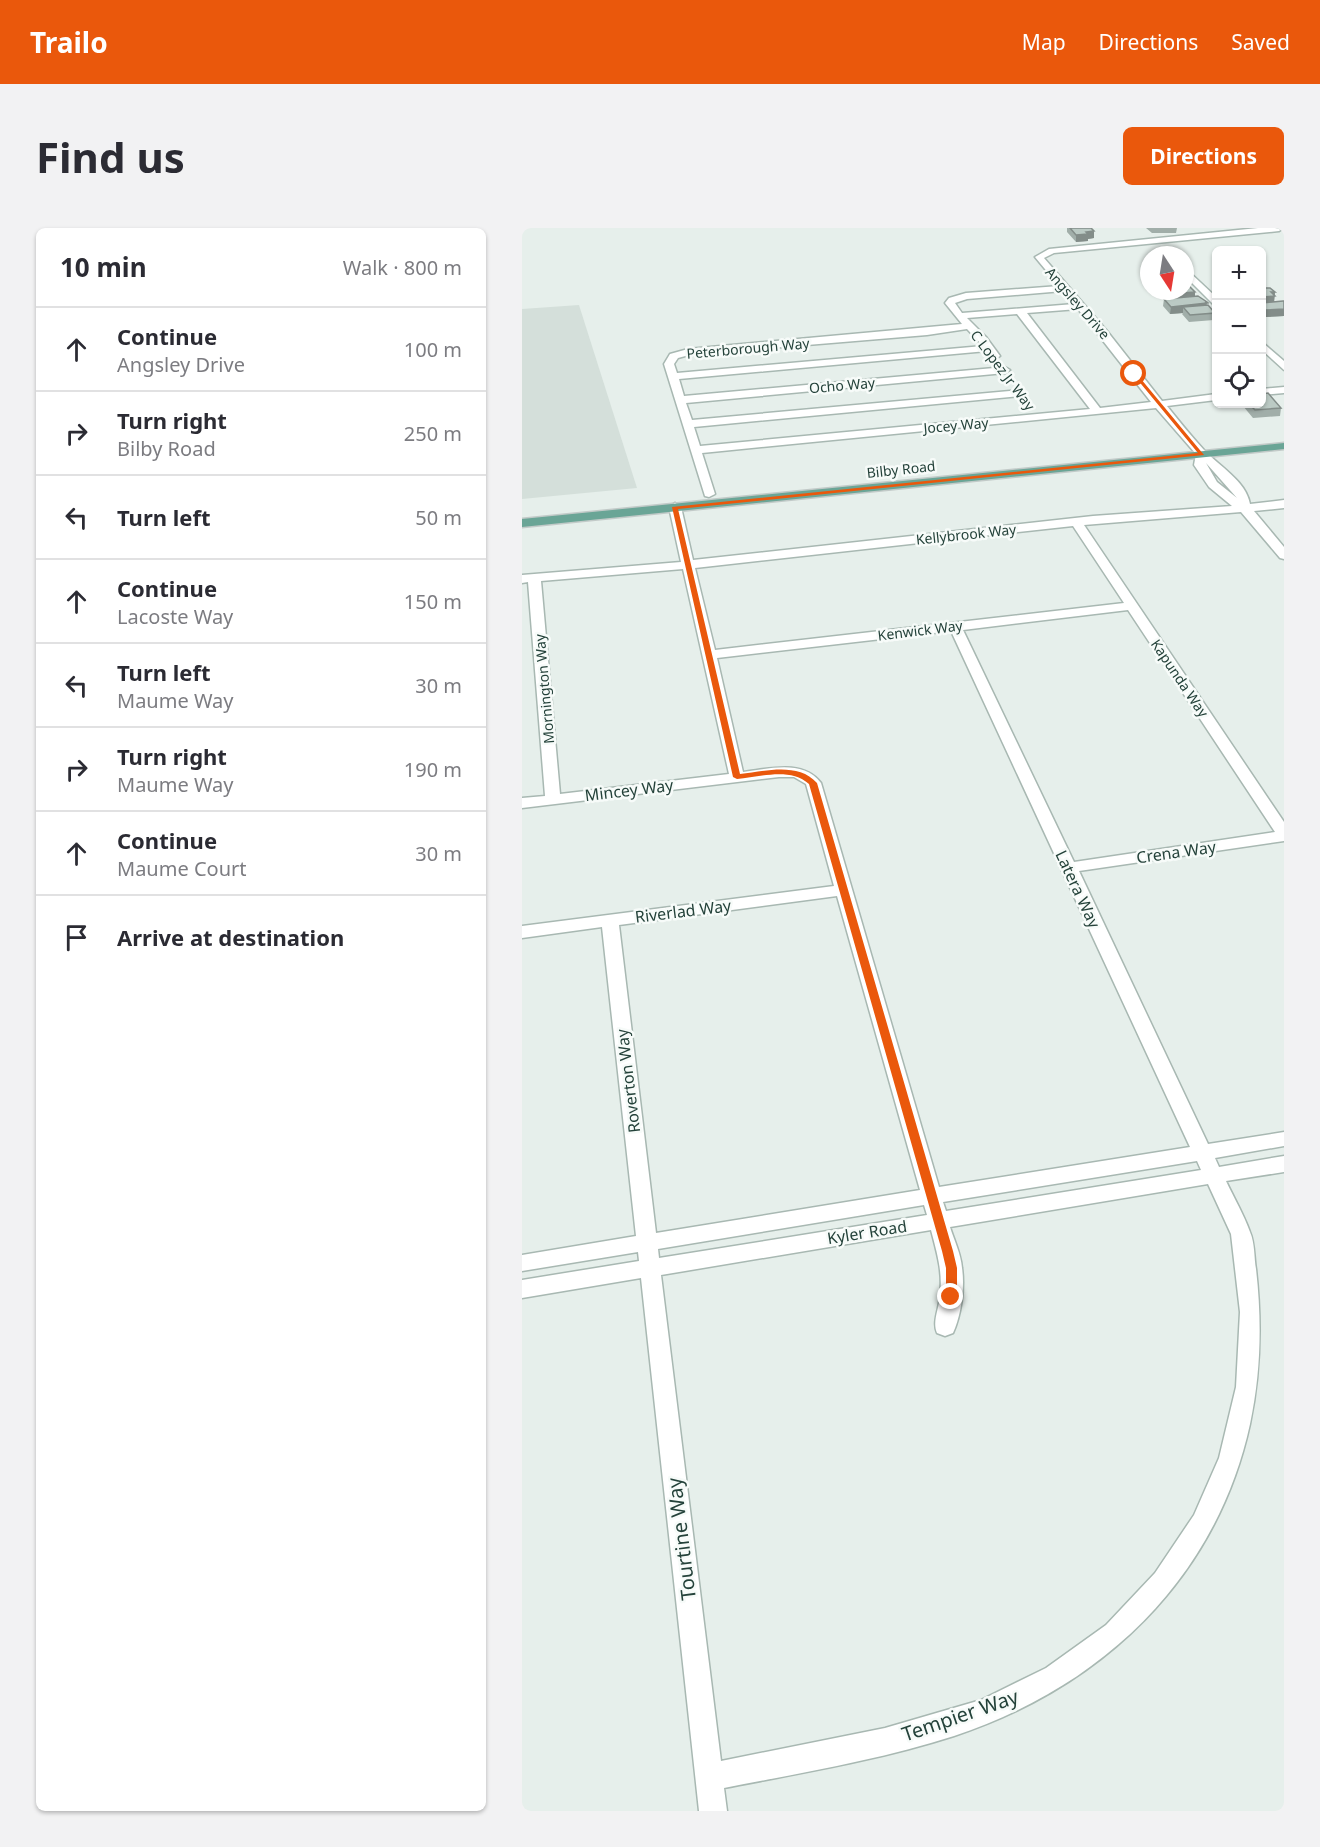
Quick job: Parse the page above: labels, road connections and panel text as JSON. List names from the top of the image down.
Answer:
{
  "streets": {
    "main road": ["Bilby Road"],
    "street": [
      "Angsley Drive",
      "Peterborough Way",
      "C Lopez Jr Way",
      "Ocho Way",
      "Jocey Way",
      "Kellybrook Way",
      "Kenwick Way",
      "Kapunda Way",
      "Mornington Way",
      "Mincey Way",
      "Crena Way",
      "Latera Way",
      "Riverlad Way",
      "Roverton Way",
      "Kyler Road",
      "Tourtine Way",
      "Tempier Way"
    ]
  },
  "crossings": [
    ["Angsley Drive", "C Lopez Jr Way"],
    ["Angsley Drive", "Jocey Way"],
    ["Angsley Drive", "Bilby Road"],
    ["Peterborough Way", "C Lopez Jr Way"],
    ["Peterborough Way", "Ocho Way"],
    ["Peterborough Way", "Jocey Way"],
    ["Peterborough Way", "Bilby Road"],
    ["C Lopez Jr Way", "Ocho Way"],
    ["C Lopez Jr Way", "Jocey Way"],
    ["Ocho Way", "Jocey Way"],
    ["Kellybrook Way", "Kapunda Way"],
    ["Kenwick Way", "Kapunda Way"],
    ["Kenwick Way", "Latera Way"],
    ["Kapunda Way", "Crena Way"],
    ["Mornington Way", "Mincey Way"],
    ["Mincey Way", "Riverlad Way"],
    ["Mincey Way", "Kyler Road"],
    ["Crena Way", "Latera Way"],
    ["Latera Way", "Kyler Road"],
    ["Latera Way", "Tempier Way"],
    ["Riverlad Way", "Roverton Way"],
    ["Roverton Way", "Kyler Road"],
    ["Roverton Way", "Tourtine Way"],
    ["Kyler Road", "Tourtine Way"],
    ["Kyler Road", "Tempier Way"],
    ["Tourtine Way", "Tempier Way"]
  ],
  "north": "bottom",
  "page": {
    "header": "Trailo",
    "nav": ["Map", "Directions", "Saved"],
    "buttons": "Directions",
    "title": "Find us",
    "heading": ["10 min", "Walk · 800 m"],
    "map_buttons": ["+", "−"],
    "list": [
      ["Continue", "Angsley Drive", "100 m"],
      ["Turn right", "Bilby Road", "250 m"],
      ["Turn left", "50 m"],
      ["Continue", "Lacoste Way", "150 m"],
      ["Turn left", "Maume Way", "30 m"],
      ["Turn right", "Maume Way", "190 m"],
      ["Continue", "Maume Court", "30 m"],
      "Arrive at destination"
    ]
  }
}
